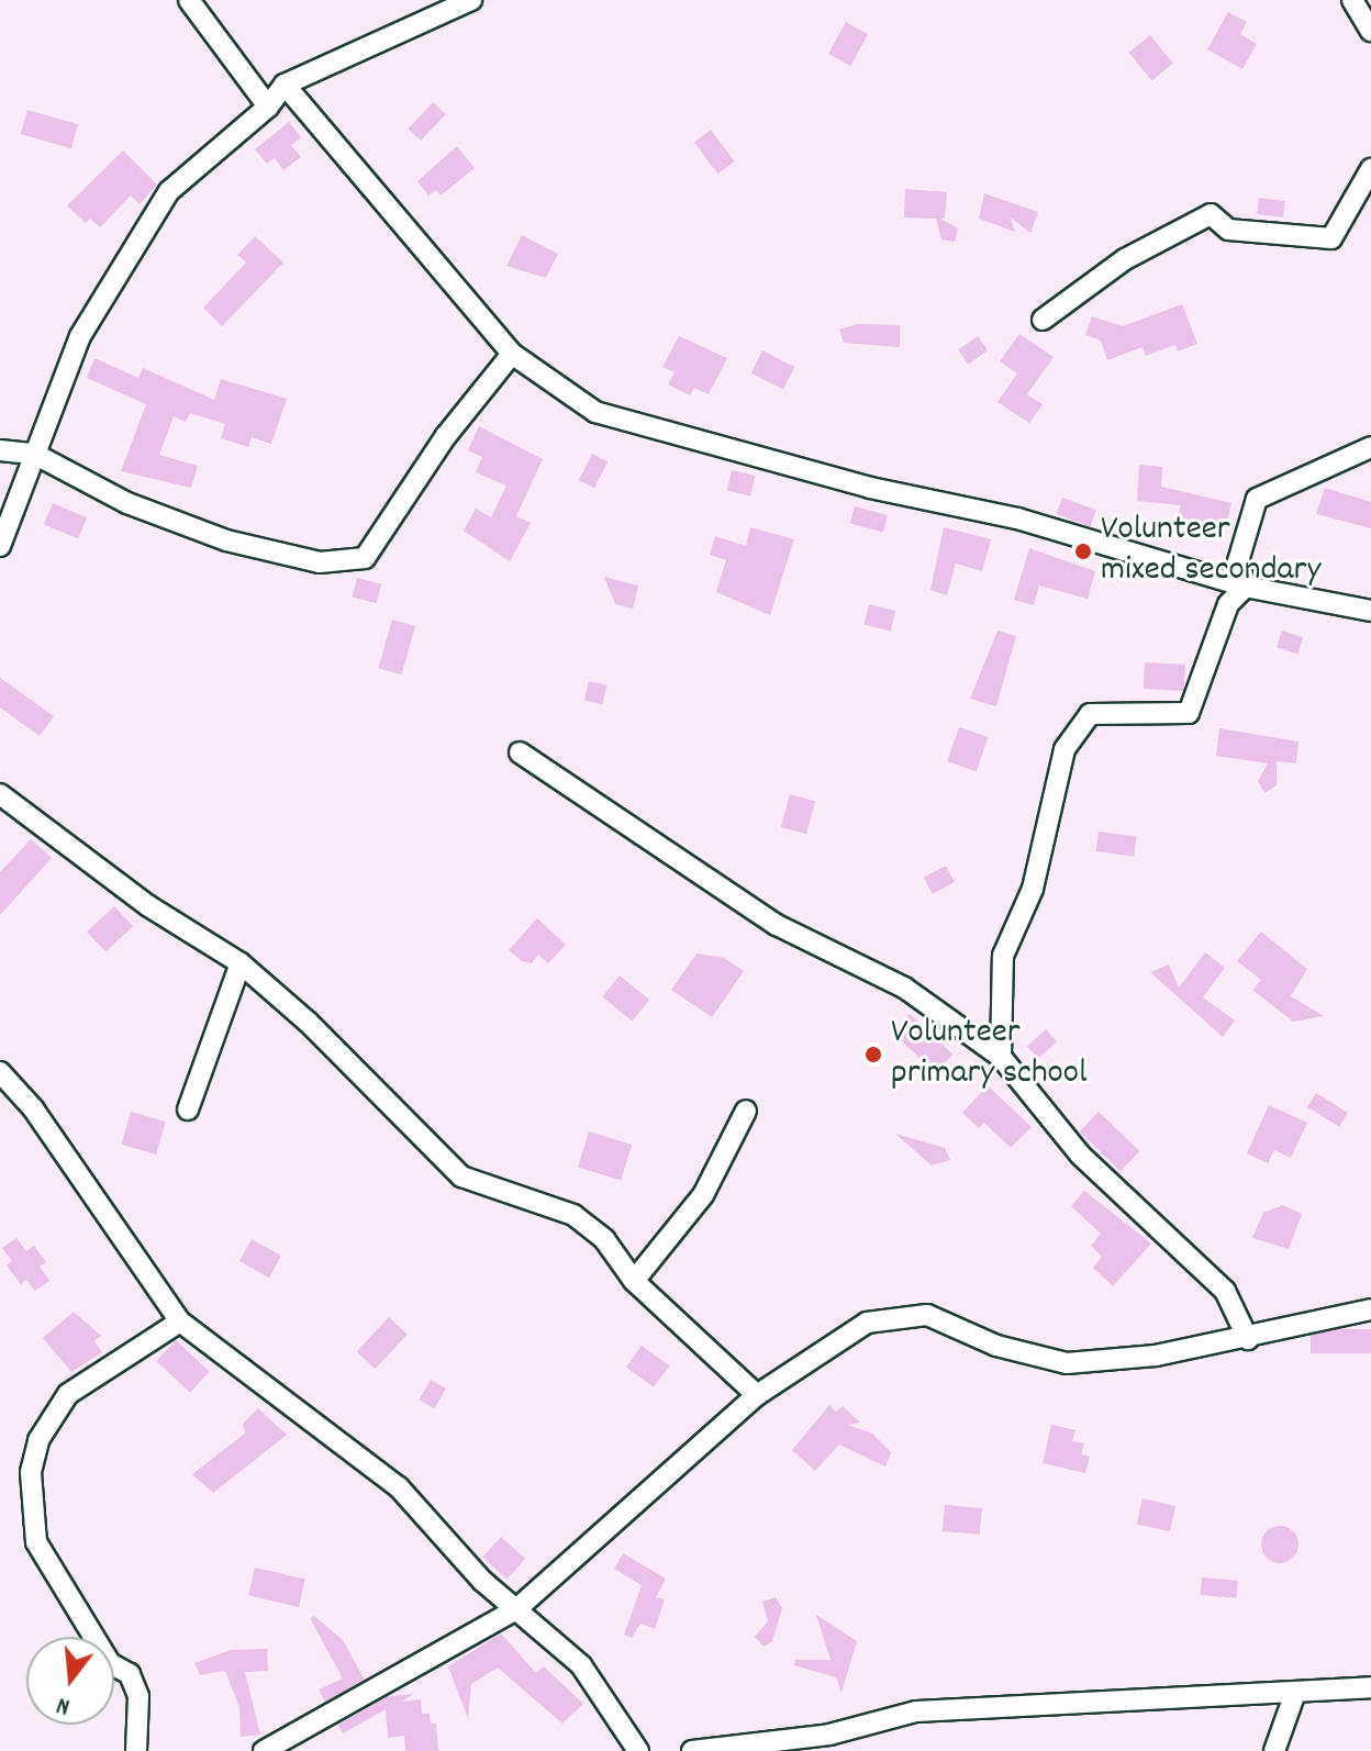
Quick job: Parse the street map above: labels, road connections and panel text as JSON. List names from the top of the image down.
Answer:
{
  "places": ["Volunteer mixed secondary", "Volunteer primary school"],
  "north": "bottom"
}
